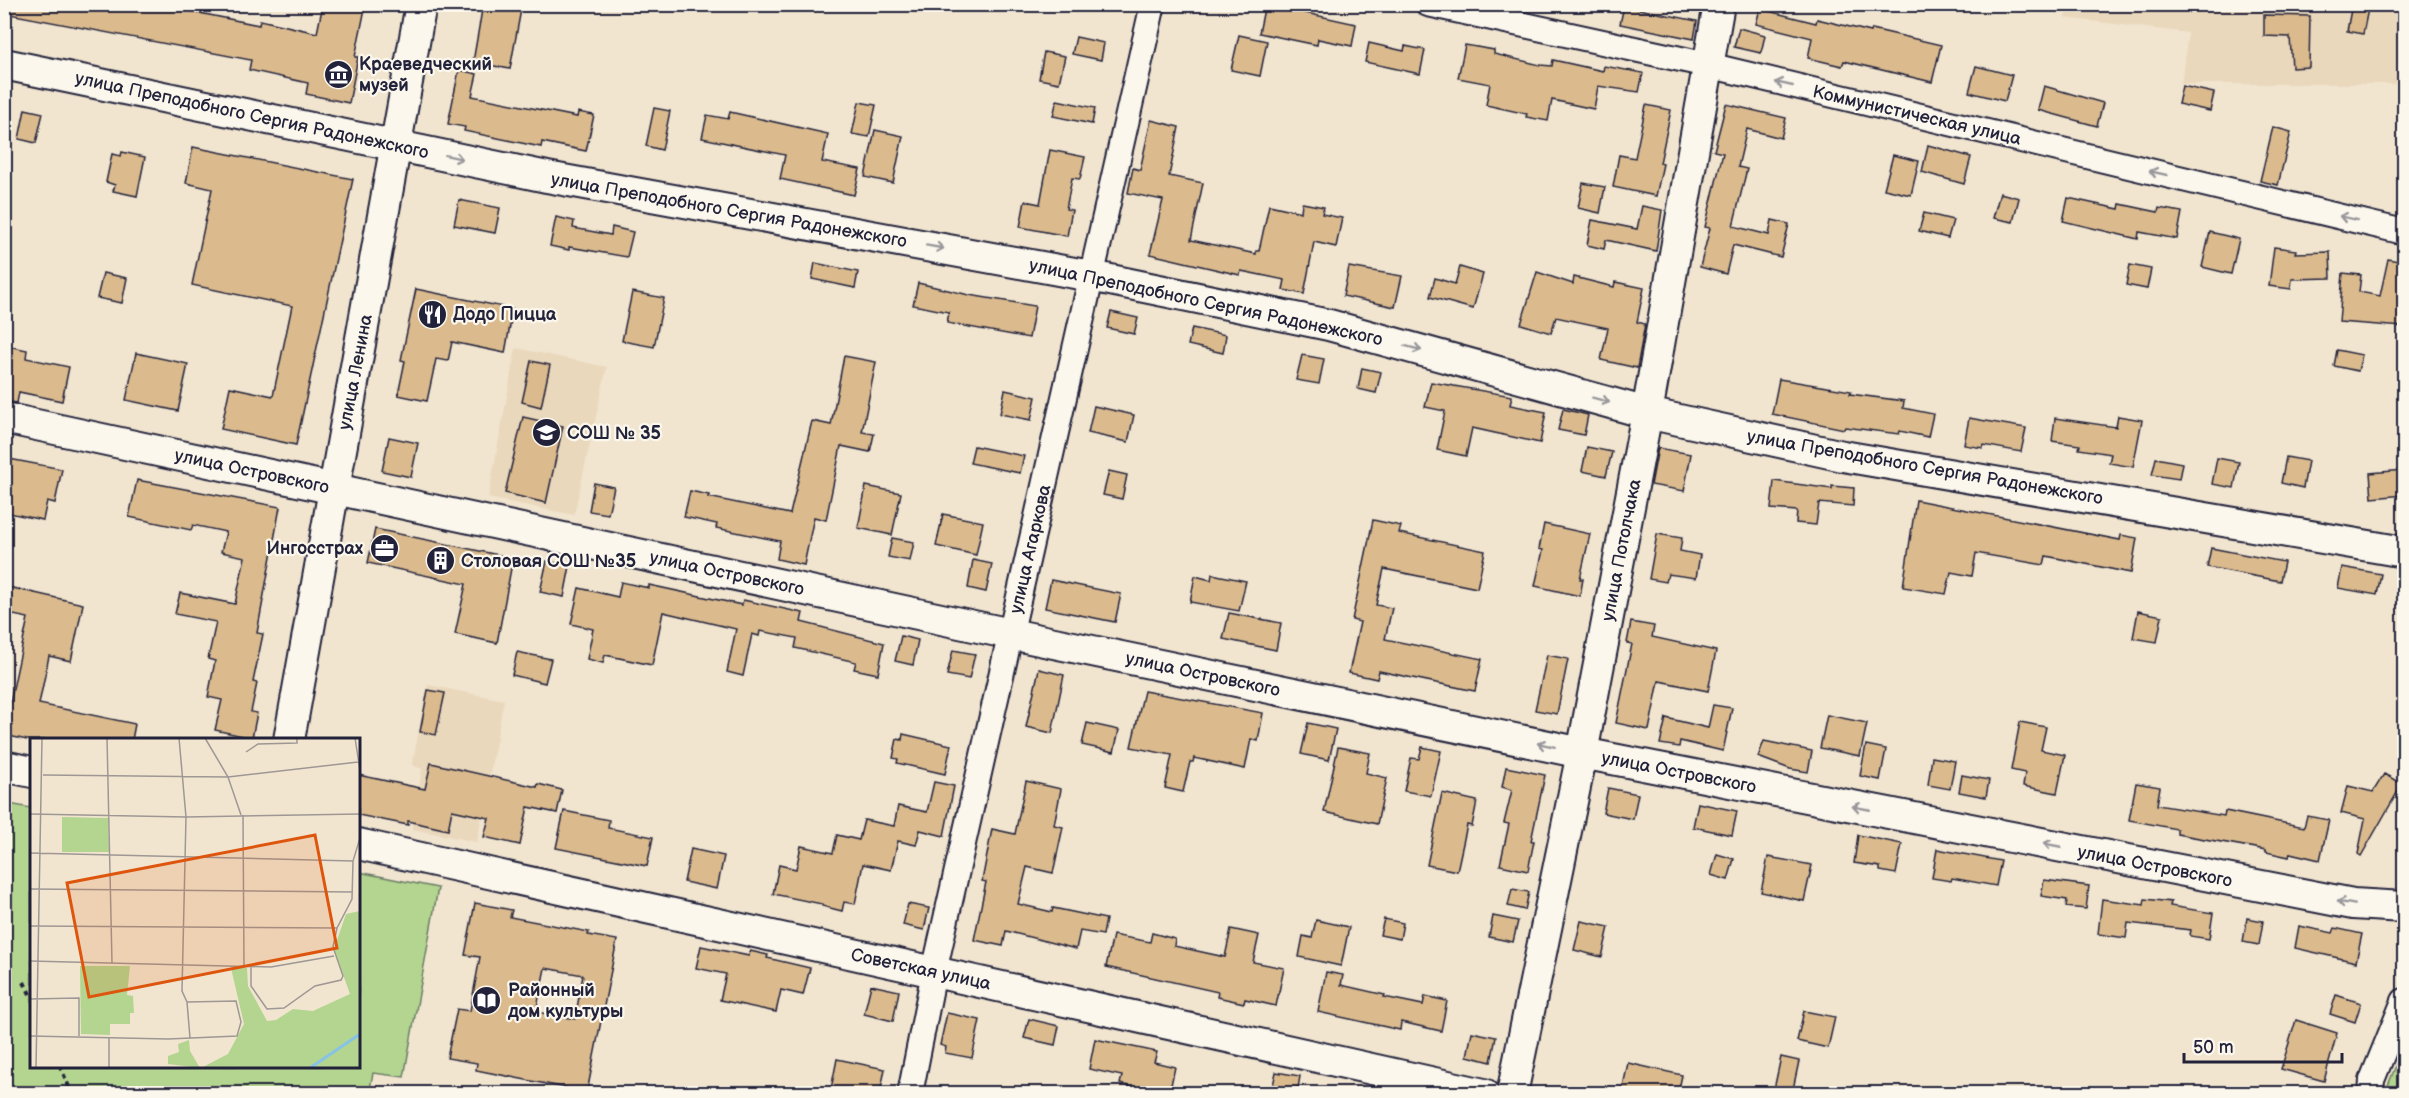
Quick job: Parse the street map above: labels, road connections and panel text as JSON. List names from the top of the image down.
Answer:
{
  "streets": {
    "street": [
      "улица Преподобного Сергия Радонежского",
      "Коммунистическая улица",
      "улица Ленина",
      "улица Островского",
      "улица Агаркова",
      "улица Потолчака",
      "Советская улица"
    ]
  },
  "crossings": [
    ["улица Преподобного Сергия Радонежского", "улица Ленина"],
    ["улица Преподобного Сергия Радонежского", "улица Агаркова"],
    ["улица Преподобного Сергия Радонежского", "улица Потолчака"],
    ["Коммунистическая улица", "улица Потолчака"],
    ["улица Ленина", "улица Островского"],
    ["улица Островского", "улица Агаркова"],
    ["улица Островского", "улица Потолчака"],
    ["улица Агаркова", "Советская улица"]
  ],
  "one_way": ["улица Преподобного Сергия Радонежского", "Коммунистическая улица", "улица Островского"],
  "places": {
    "museum": ["Краеведческий музей"],
    "restaurant": ["Додо Пицца"],
    "school or university": ["СОШ № 35"],
    "office": ["Ингосстрах"],
    "building": ["Столовая СОШ №35"],
    "library": ["Районный дом культуры"]
  },
  "scale_bar": "50 m"
}
